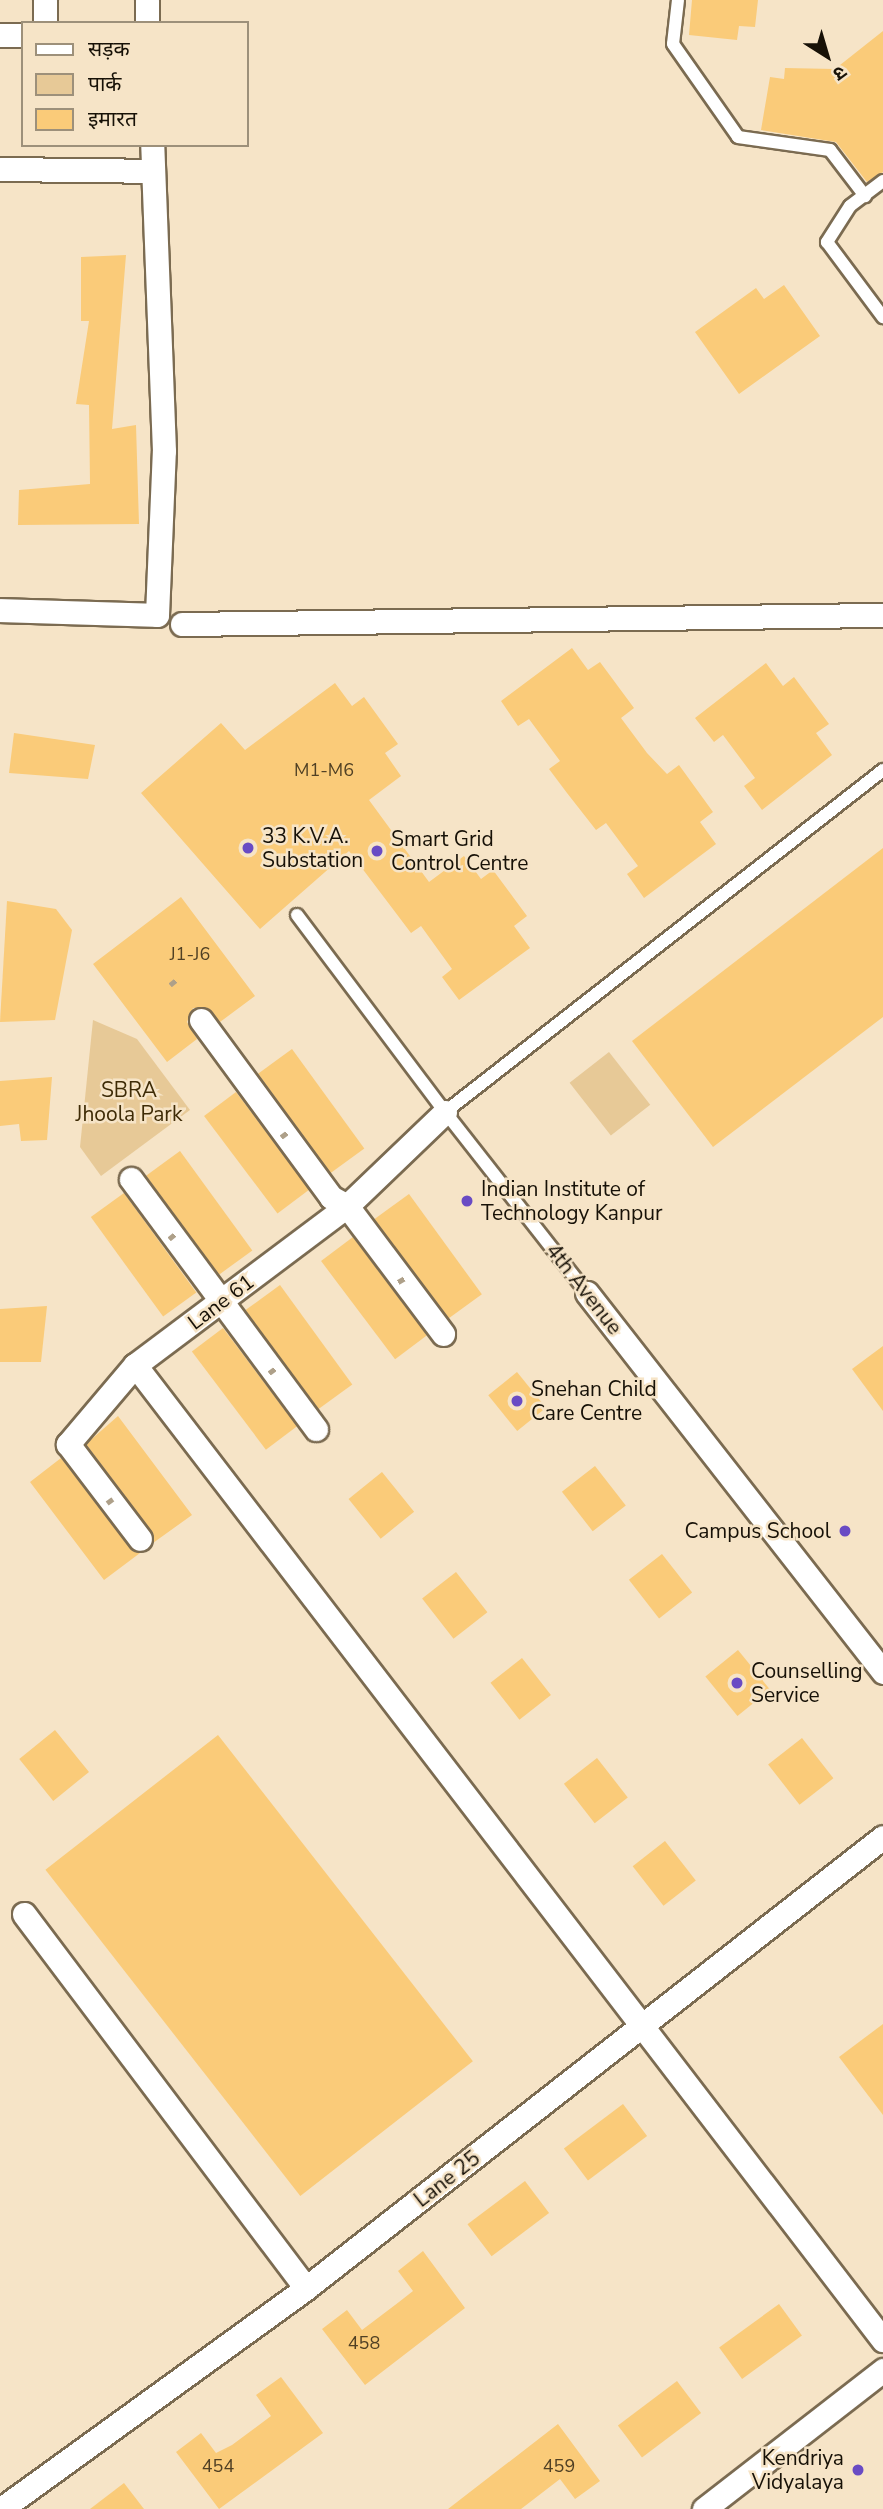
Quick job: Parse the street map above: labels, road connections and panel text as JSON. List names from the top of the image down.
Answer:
{
  "streets": {
    "street": ["4th Avenue", "Lane 61", "Lane 25"]
  },
  "crossings": [
    ["4th Avenue", "Lane 61"]
  ],
  "parks": ["SBRA Jhoola Park"],
  "places": [
    "33 K.V.A. Substation",
    "Smart Grid Control Centre",
    "Indian Institute of Technology Kanpur",
    "Snehan Child Care Centre",
    "Campus School",
    "Counselling Service",
    "Kendriya Vidyalaya"
  ],
  "house_numbers": [
    "M1-M6",
    "J1-J6",
    "458",
    "454",
    "459"
  ],
  "legend": ["सड़क", "पार्क", "इमारत"],
  "north": "bottom right"
}
